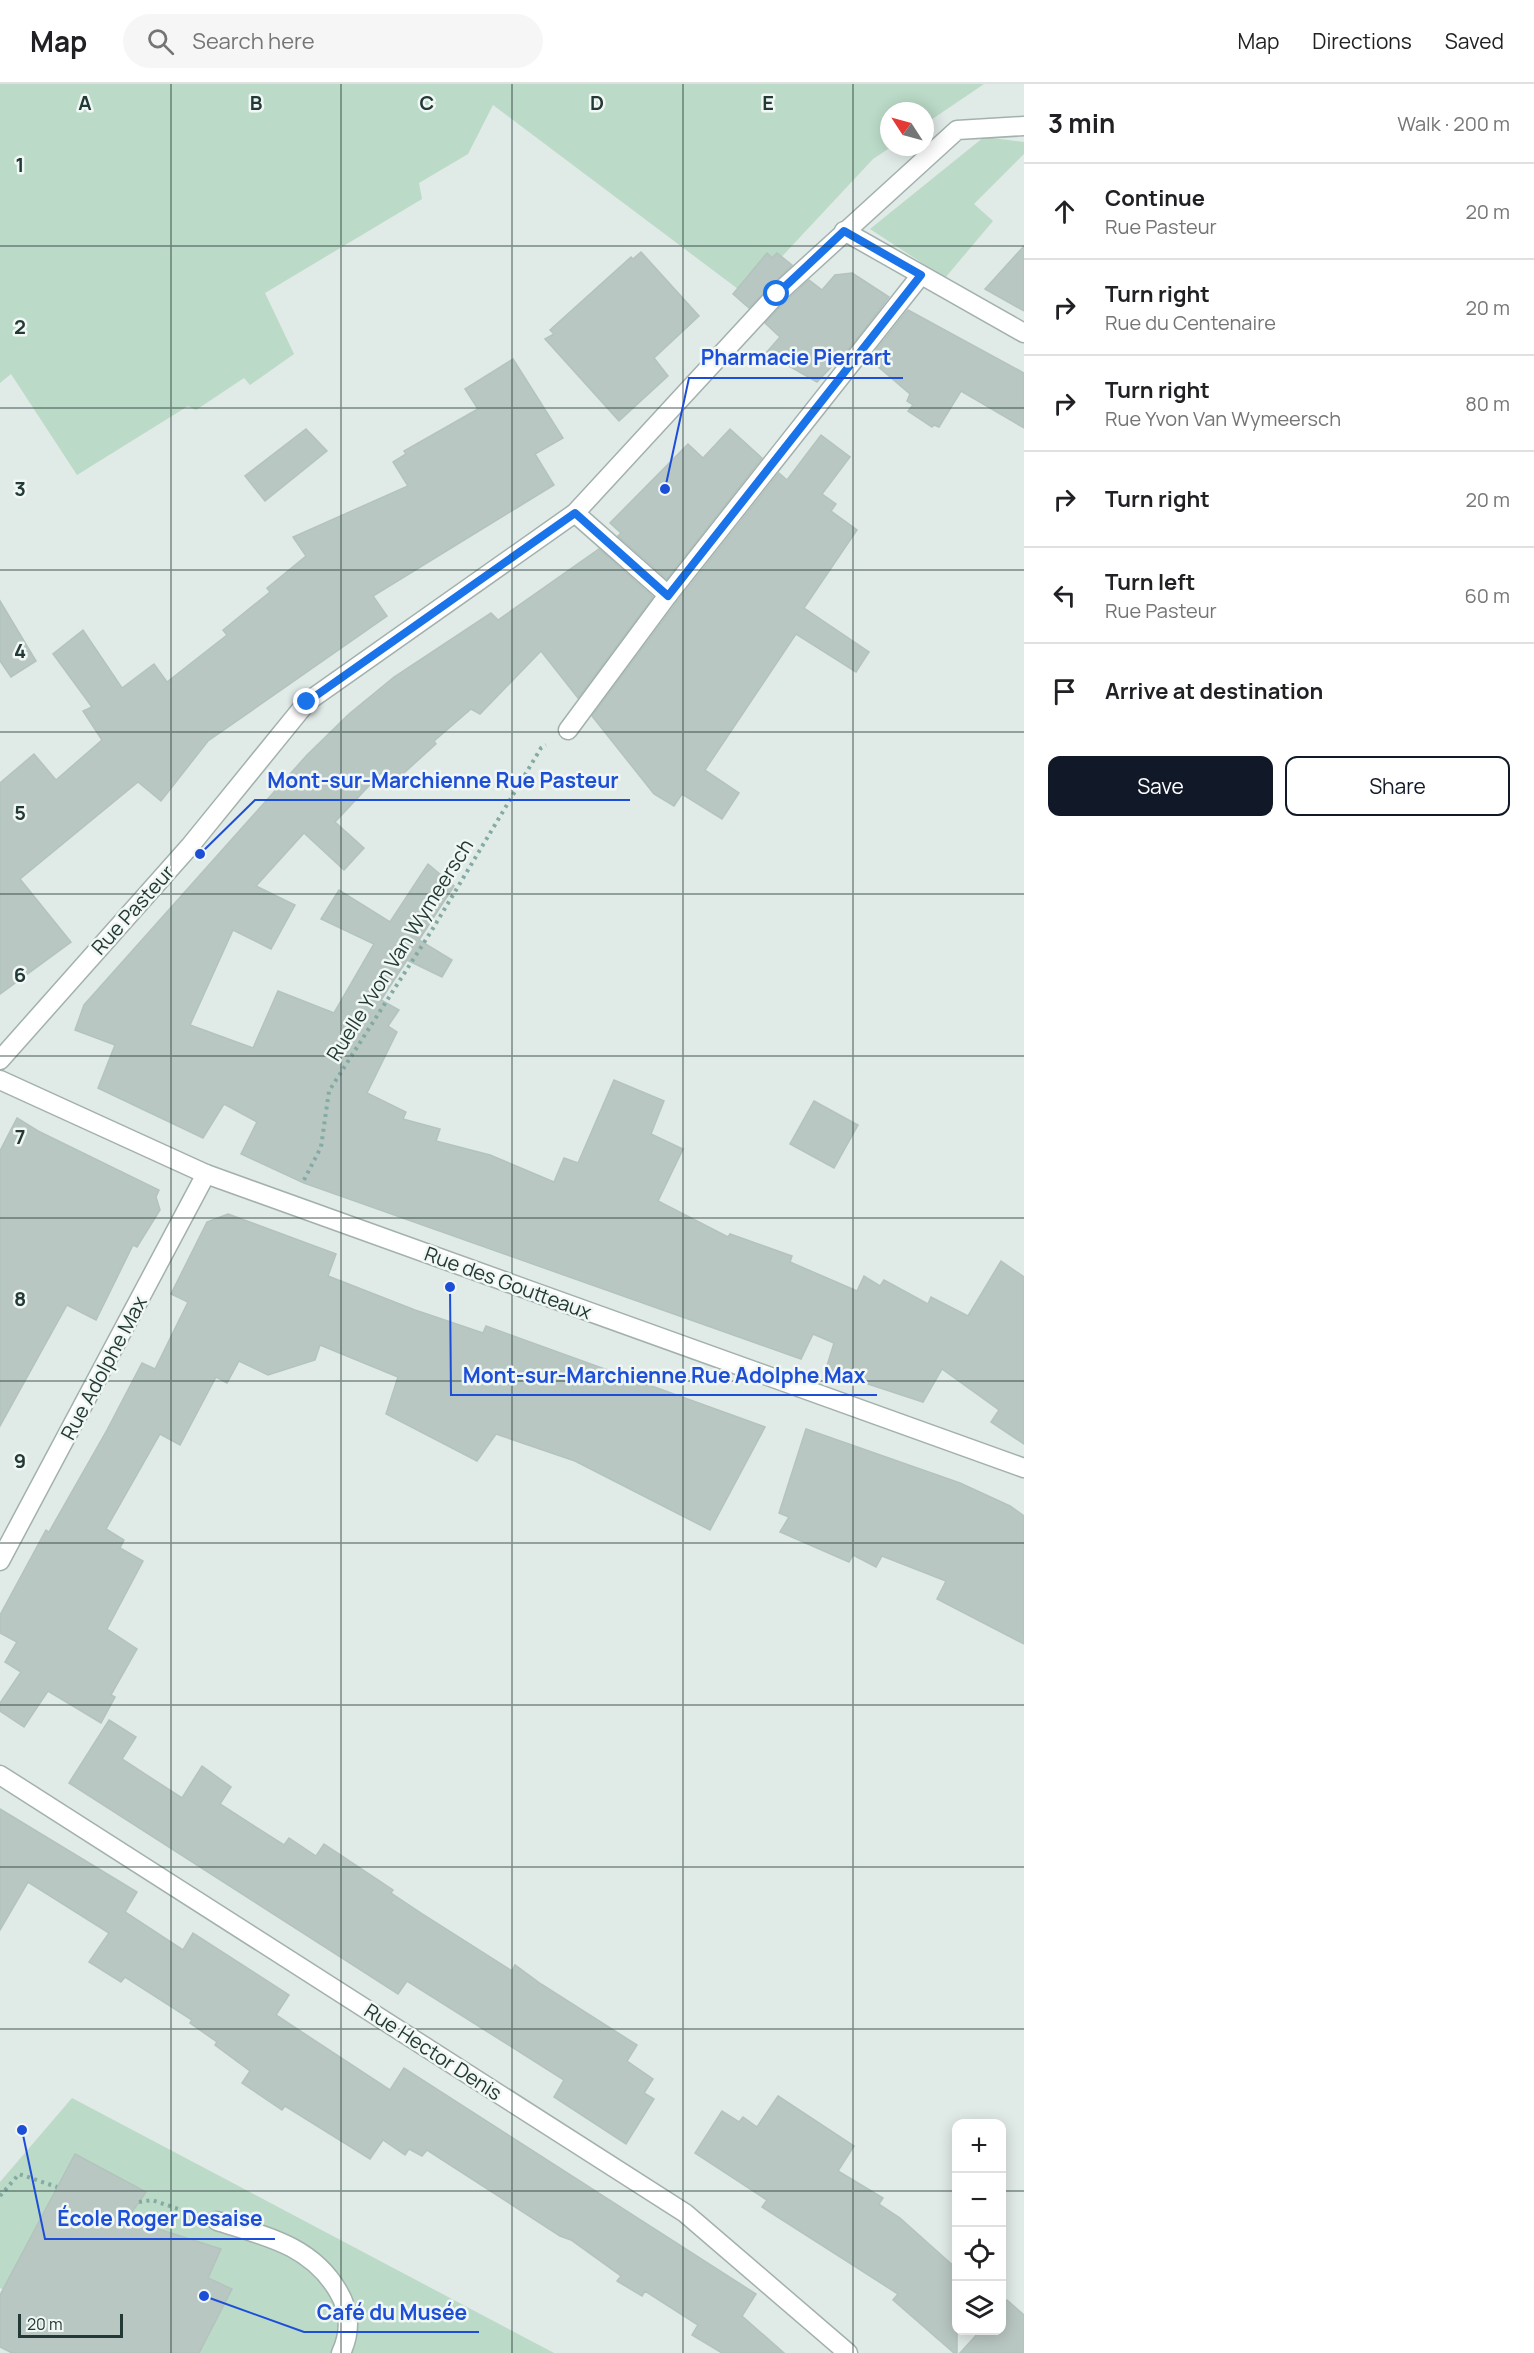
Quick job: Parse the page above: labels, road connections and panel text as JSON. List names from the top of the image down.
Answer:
{
  "streets": {
    "street": [
      "Rue Pasteur",
      "Rue des Goutteaux",
      "Rue Adolphe Max",
      "Rue Hector Denis"
    ],
    "path": ["Ruelle Yvon Van Wymeersch"]
  },
  "crossings": [
    ["Ruelle Yvon Van Wymeersch", "Rue des Goutteaux"],
    ["Rue des Goutteaux", "Rue Adolphe Max"]
  ],
  "places": [
    "Pharmacie Pierrart",
    "Mont-sur-Marchienne Rue Pasteur",
    "Mont-sur-Marchienne Rue Adolphe Max",
    "École Roger Desaise",
    "Café du Musée"
  ],
  "scale_bar": "20 m",
  "north": "top left",
  "page": {
    "header": "Map",
    "search": "Search here",
    "nav": ["Map", "Directions", "Saved"],
    "heading": ["3 min", "Walk · 200 m"],
    "list": [
      ["Continue", "Rue Pasteur", "20 m"],
      ["Turn right", "Rue du Centenaire", "20 m"],
      ["Turn right", "Rue Yvon Van Wymeersch", "80 m"],
      ["Turn right", "20 m"],
      ["Turn left", "Rue Pasteur", "60 m"],
      "Arrive at destination"
    ],
    "buttons": ["Save", "Share"],
    "map_buttons": ["+", "−"],
    "scale": "20 m"
  },
  "grid": {
    "columns": [
      "A",
      "B",
      "C",
      "D",
      "E"
    ],
    "rows": [
      "1",
      "2",
      "3",
      "4",
      "5",
      "6",
      "7",
      "8",
      "9"
    ]
  }
}
